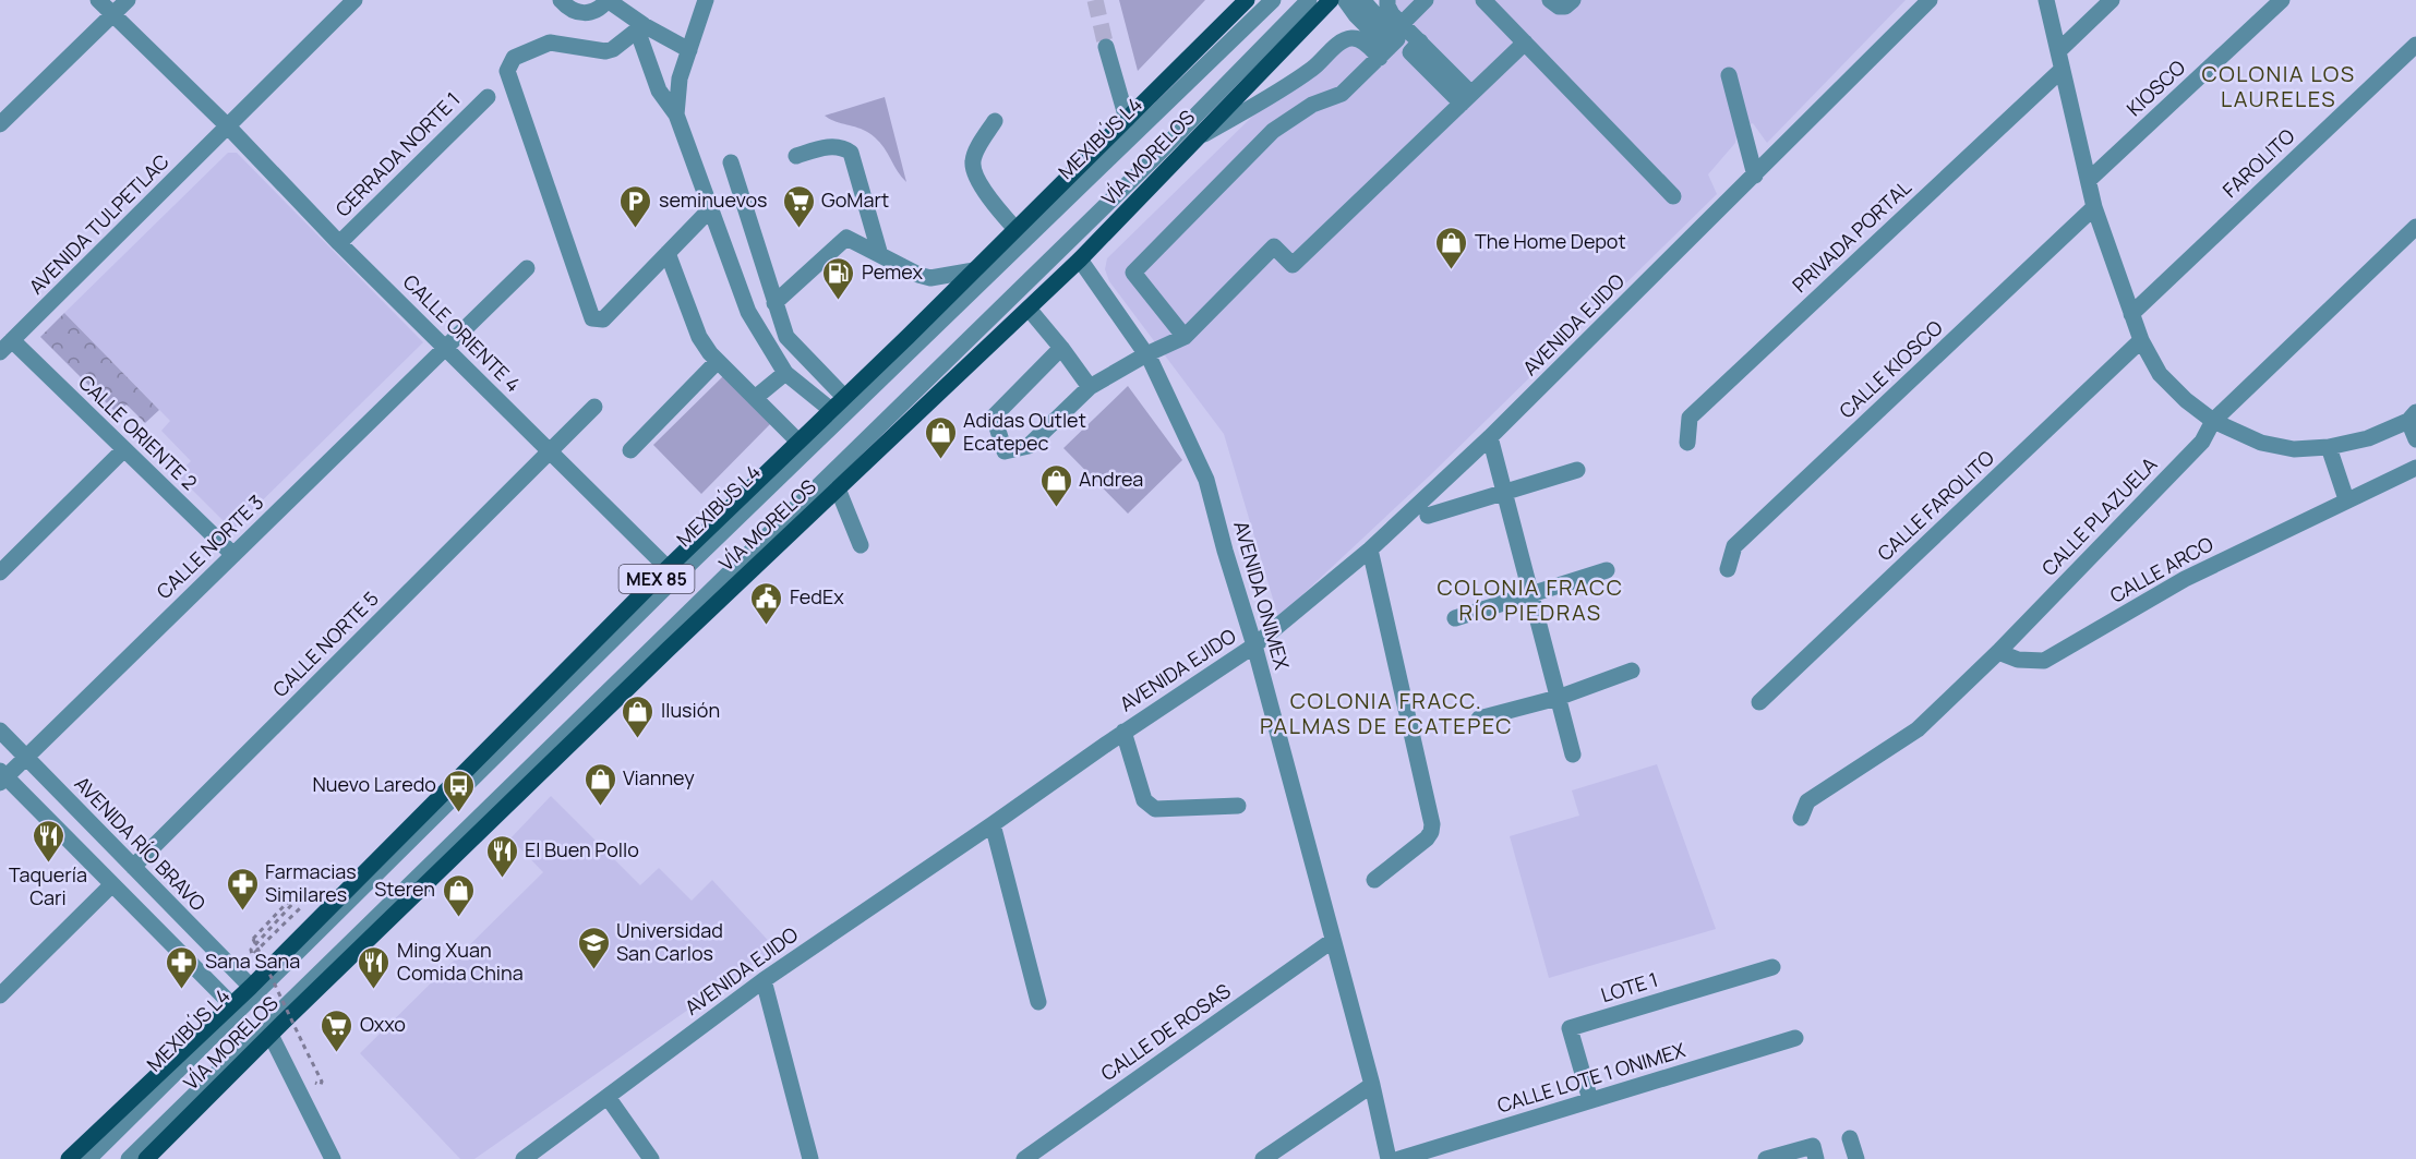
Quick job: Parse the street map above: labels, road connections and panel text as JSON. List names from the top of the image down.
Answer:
{
  "streets": {
    "main road": ["VÍA MORELOS", "MEX 85"],
    "street": [
      "KIOSCO",
      "MEXIBÚS L4",
      "CERRADA NORTE 1",
      "FAROLITO",
      "AVENIDA TULPETLAC",
      "PRIVADA PORTAL",
      "AVENIDA EJIDO",
      "CALLE ORIENTE 4",
      "CALLE KIOSCO",
      "CALLE ORIENTE 2",
      "CALLE FAROLITO",
      "CALLE PLAZUELA",
      "CALLE NORTE 3",
      "CALLE ARCO",
      "AVENIDA ONIMEX",
      "CALLE NORTE 5",
      "AVENIDA RÍO BRAVO",
      "LOTE 1",
      "CALLE DE ROSAS",
      "CALLE LOTE 1 ONIMEX"
    ]
  },
  "crossings": [
    ["CERRADA NORTE 1", "CALLE ORIENTE 4"],
    ["VÍA MORELOS", "CALLE ORIENTE 4"],
    ["VÍA MORELOS", "AVENIDA ONIMEX"],
    ["VÍA MORELOS", "AVENIDA RÍO BRAVO"],
    ["AVENIDA TULPETLAC", "CALLE ORIENTE 4"],
    ["AVENIDA TULPETLAC", "CALLE ORIENTE 2"],
    ["AVENIDA EJIDO", "AVENIDA ONIMEX"],
    ["CALLE ORIENTE 4", "CALLE NORTE 3"],
    ["CALLE ORIENTE 4", "CALLE NORTE 5"],
    ["CALLE ORIENTE 2", "CALLE NORTE 3"],
    ["CALLE PLAZUELA", "CALLE ARCO"],
    ["CALLE NORTE 3", "AVENIDA RÍO BRAVO"],
    ["AVENIDA ONIMEX", "CALLE DE ROSAS"],
    ["CALLE NORTE 5", "AVENIDA RÍO BRAVO"],
    ["LOTE 1", "CALLE LOTE 1 ONIMEX"]
  ],
  "districts": ["COLONIA LOS LAURELES", "COLONIA FRACC RÍO PIEDRAS", "COLONIA FRACC. PALMAS DE ECATEPEC"],
  "places": {
    "parking": ["seminuevos"],
    "supermarket": ["GoMart", "Oxxo"],
    "shop": [
      "The Home Depot",
      "Adidas Outlet Ecatepec",
      "Andrea",
      "Ilusión",
      "Vianney",
      "Steren"
    ],
    "fuel station": ["Pemex"],
    "public building": ["FedEx"],
    "bus stop": ["Nuevo Laredo"],
    "restaurant": ["Taquería Cari", "El Buen Pollo", "Ming Xuan Comida China"],
    "pharmacy": ["Farmacias Similares", "Sana Sana"],
    "school or university": ["Universidad San Carlos"]
  }
}
